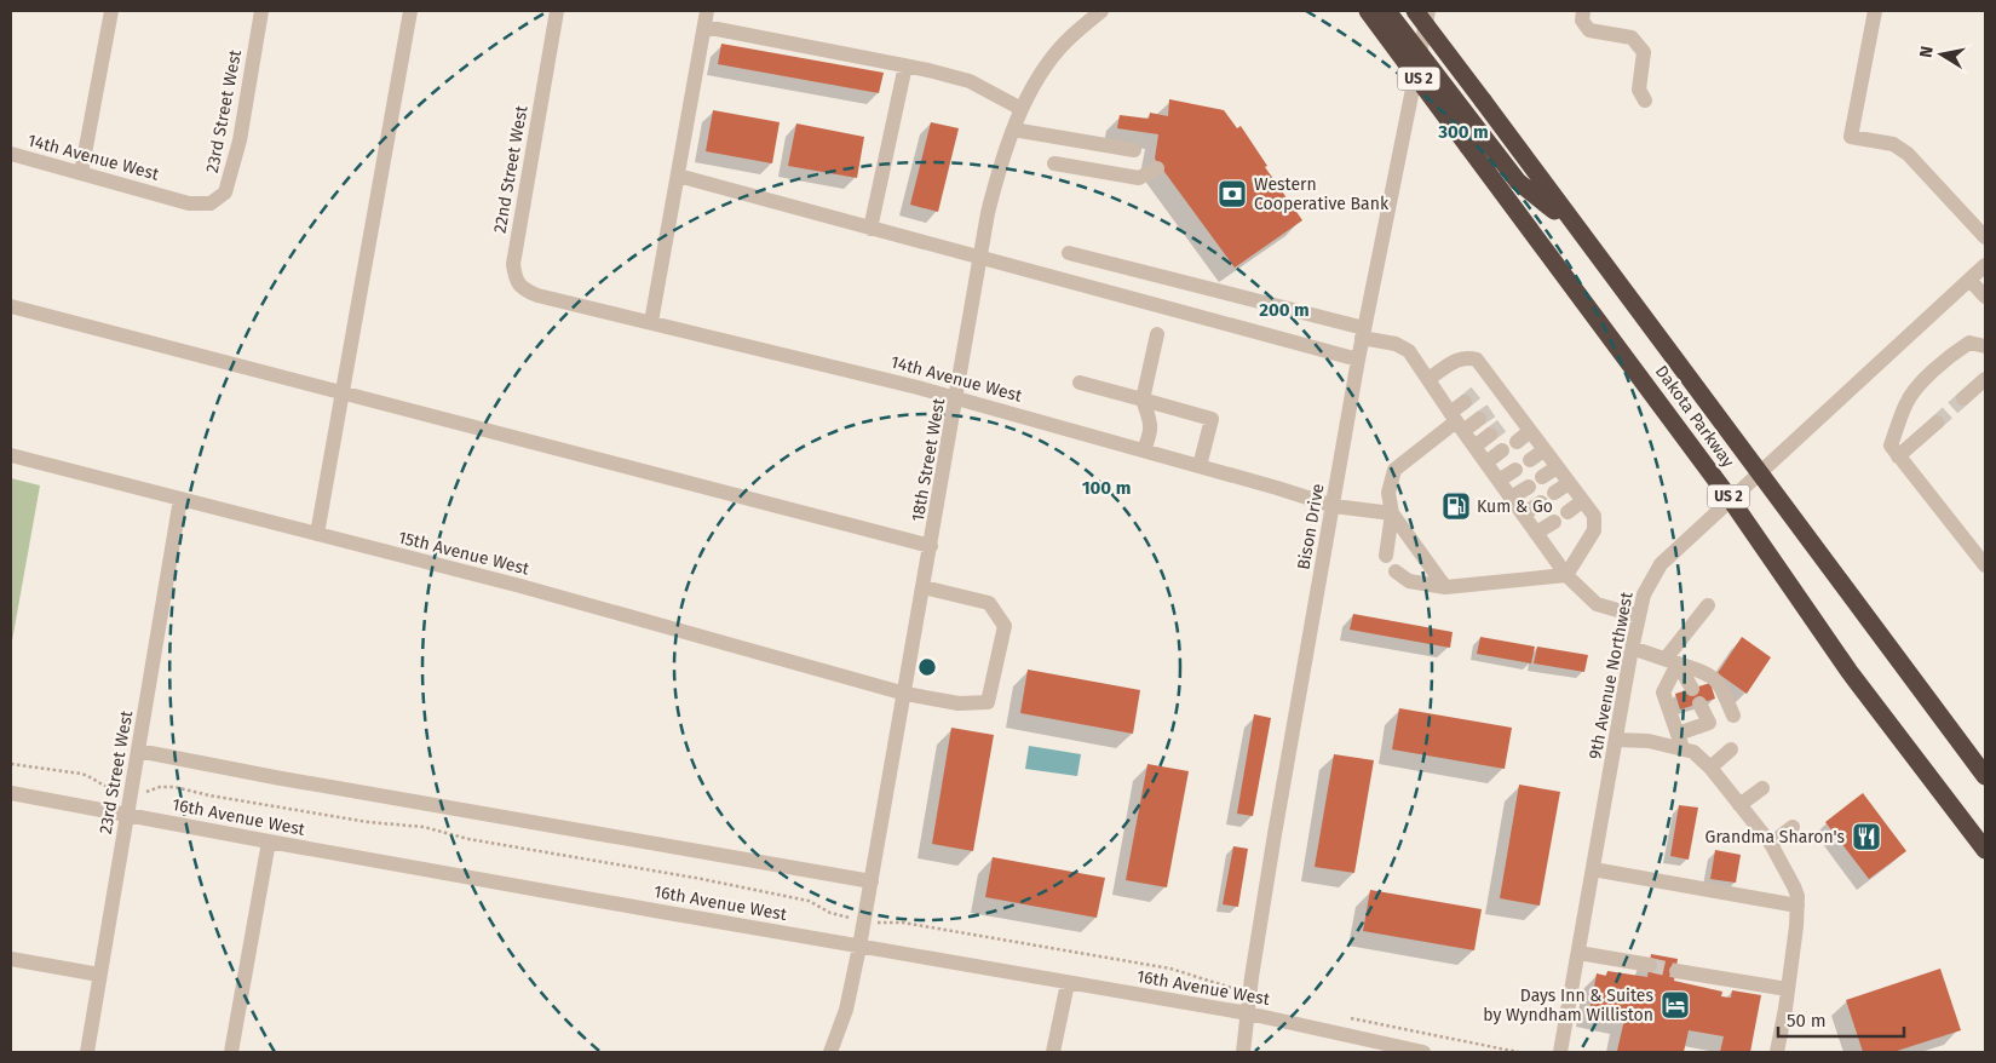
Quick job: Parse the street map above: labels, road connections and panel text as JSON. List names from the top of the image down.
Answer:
{
  "streets": {
    "highway": ["US 2", "Dakota Parkway"],
    "street": [
      "23rd Street West",
      "14th Avenue West",
      "22nd Street West",
      "18th Street West",
      "Bison Drive",
      "15th Avenue West",
      "9th Avenue Northwest",
      "16th Avenue West"
    ]
  },
  "crossings": [
    ["23rd Street West", "14th Avenue West"],
    ["23rd Street West", "15th Avenue West"],
    ["23rd Street West", "16th Avenue West"],
    ["14th Avenue West", "22nd Street West"],
    ["14th Avenue West", "18th Street West"],
    ["14th Avenue West", "Bison Drive"],
    ["Dakota Parkway", "9th Avenue Northwest"],
    ["18th Street West", "15th Avenue West"],
    ["18th Street West", "16th Avenue West"],
    ["Bison Drive", "16th Avenue West"]
  ],
  "places": {
    "bank": ["Western Cooperative Bank"],
    "fuel station": ["Kum & Go"],
    "restaurant": ["Grandma Sharon's"],
    "hotel": ["Days Inn & Suites by Wyndham Williston"]
  },
  "scale_bar": "50 m",
  "north": "left",
  "rings": ["300 m", "200 m", "100 m"]
}
